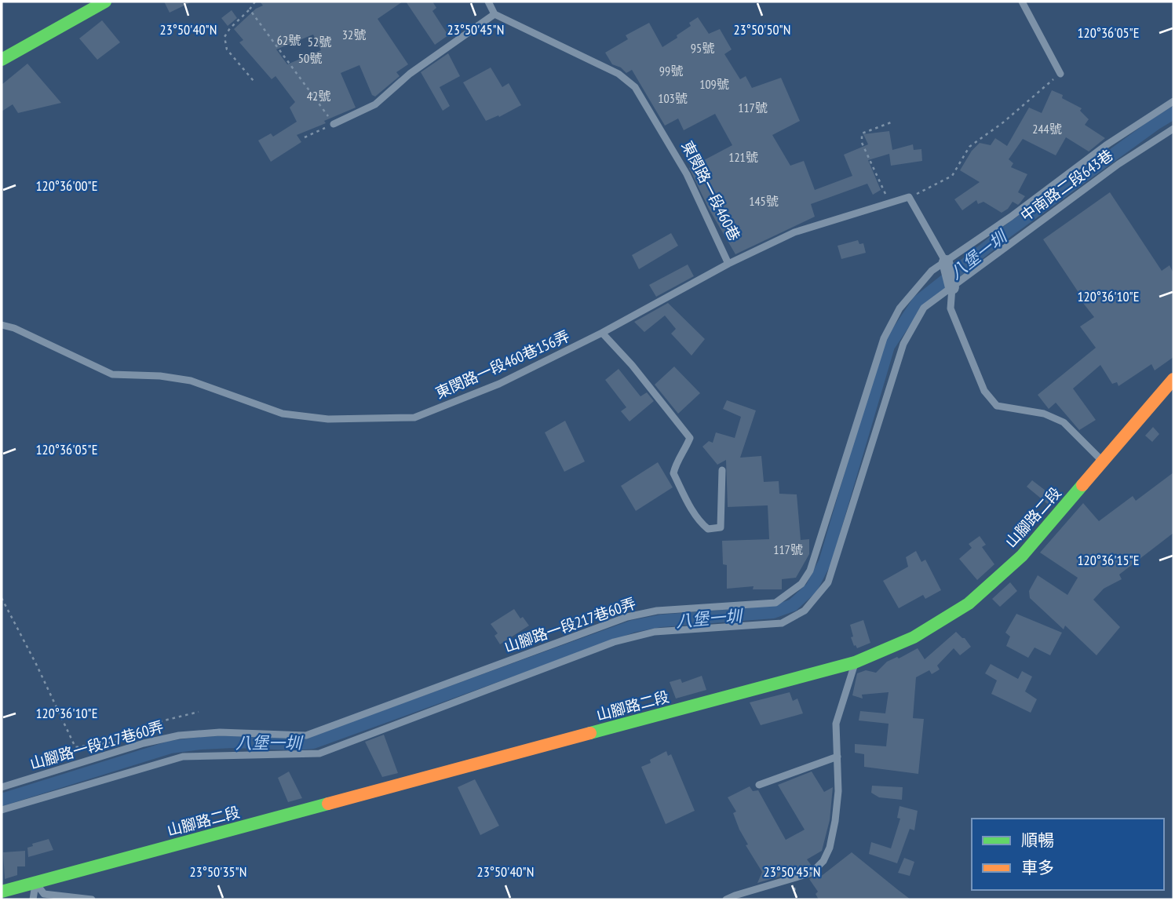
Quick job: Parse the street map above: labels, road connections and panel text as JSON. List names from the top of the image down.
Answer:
{
  "streets": {
    "main road": ["山腳路二段"],
    "lane": [
      "中南路二段643巷",
      "東閔路一段460巷",
      "東閔路一段460巷156弄",
      "山腳路一段217巷60弄"
    ]
  },
  "crossings": [
    ["東閔路一段460巷", "東閔路一段460巷156弄"]
  ],
  "water": ["八堡一圳"],
  "house_numbers": [
    "32號",
    "62號",
    "52號",
    "95號",
    "50號",
    "99號",
    "109號",
    "42號",
    "103號",
    "117號",
    "244號",
    "121號",
    "145號",
    "117號"
  ],
  "legend": ["順暢", "車多"],
  "coordinates": [
    "23°50'40\"N",
    "23°50'45\"N",
    "23°50'50\"N",
    "120°36'05\"E",
    "120°36'00\"E",
    "120°36'10\"E",
    "120°36'15\"E",
    "23°50'35\"N"
  ]
}
